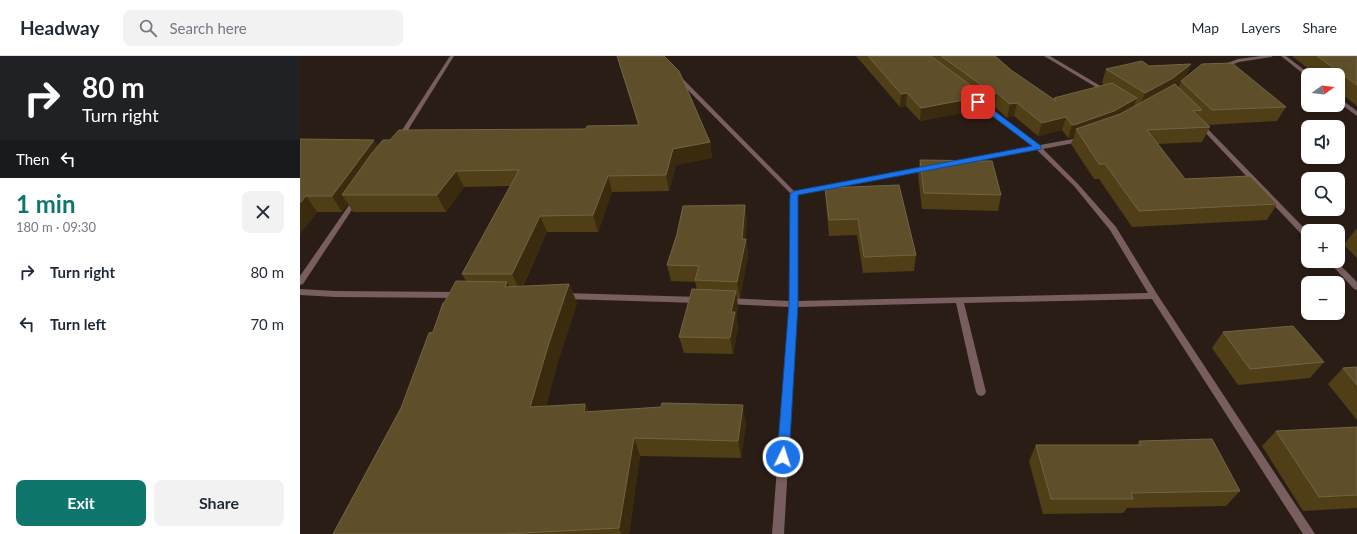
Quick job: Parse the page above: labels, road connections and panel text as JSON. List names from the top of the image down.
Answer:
{
  "north": "right",
  "page": {
    "header": "Headway",
    "search": "Search here",
    "nav": ["Map", "Layers", "Share"],
    "turn": ["80 m", "Turn right"],
    "map_buttons": ["+", "−"],
    "then": "Then",
    "heading": ["1 min", "180 m · 09:30"],
    "list": [
      {
        "name": "Turn right",
        "value": "80 m"
      },
      {
        "name": "Turn left",
        "value": "70 m"
      }
    ],
    "buttons": ["Exit", "Share"]
  }
}
